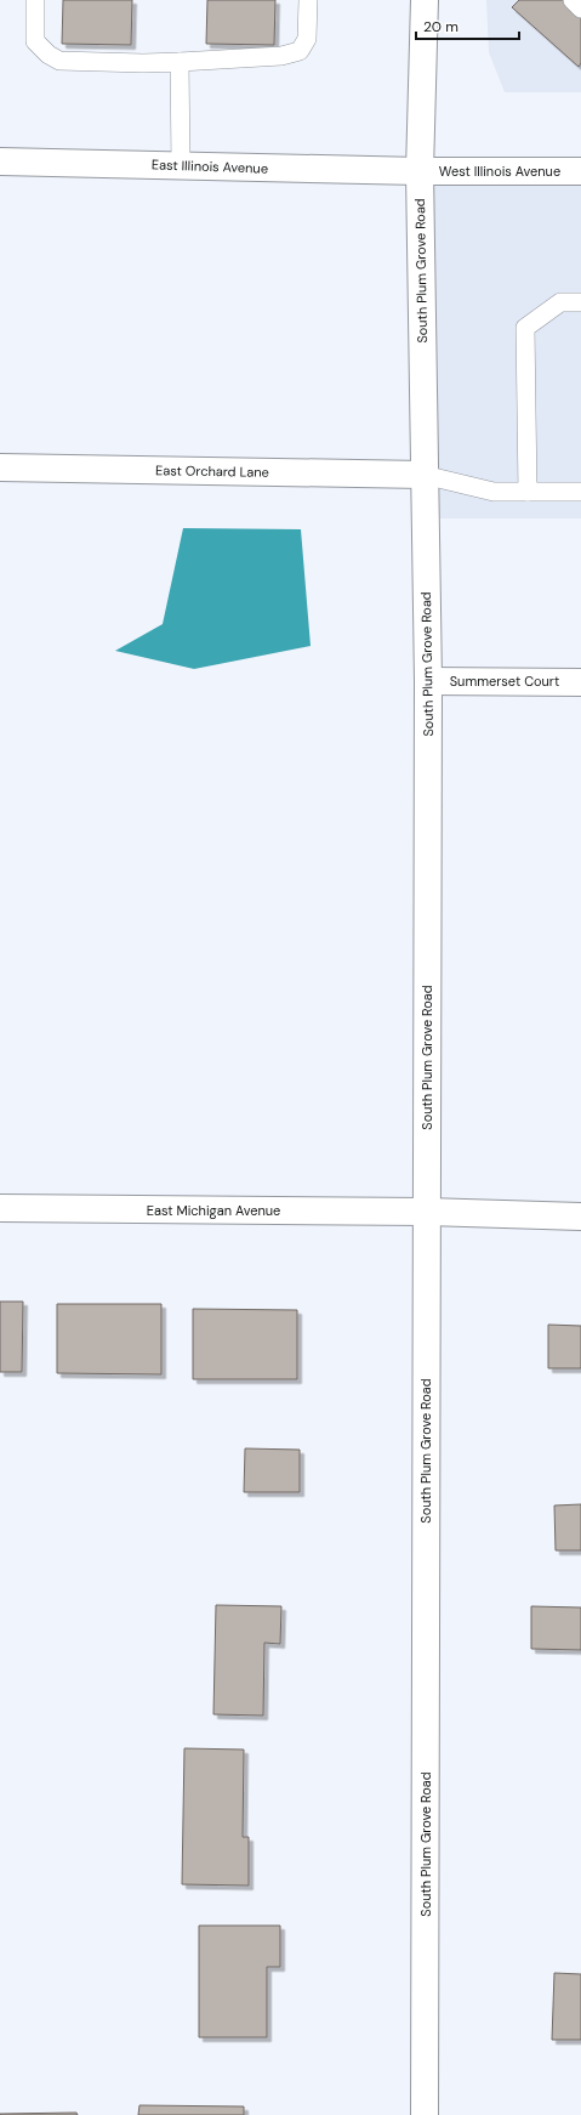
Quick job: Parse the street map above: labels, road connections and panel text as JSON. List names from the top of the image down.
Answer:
{
  "streets": {
    "main road": [
      "East Illinois Avenue",
      "West Illinois Avenue",
      "South Plum Grove Road",
      "East Orchard Lane",
      "Summerset Court",
      "East Michigan Avenue"
    ]
  },
  "crossings": [
    ["East Illinois Avenue", "West Illinois Avenue"],
    ["East Illinois Avenue", "South Plum Grove Road"],
    ["West Illinois Avenue", "South Plum Grove Road"],
    ["South Plum Grove Road", "East Orchard Lane"],
    ["South Plum Grove Road", "Summerset Court"],
    ["South Plum Grove Road", "East Michigan Avenue"]
  ],
  "scale_bar": "20 m"
}
